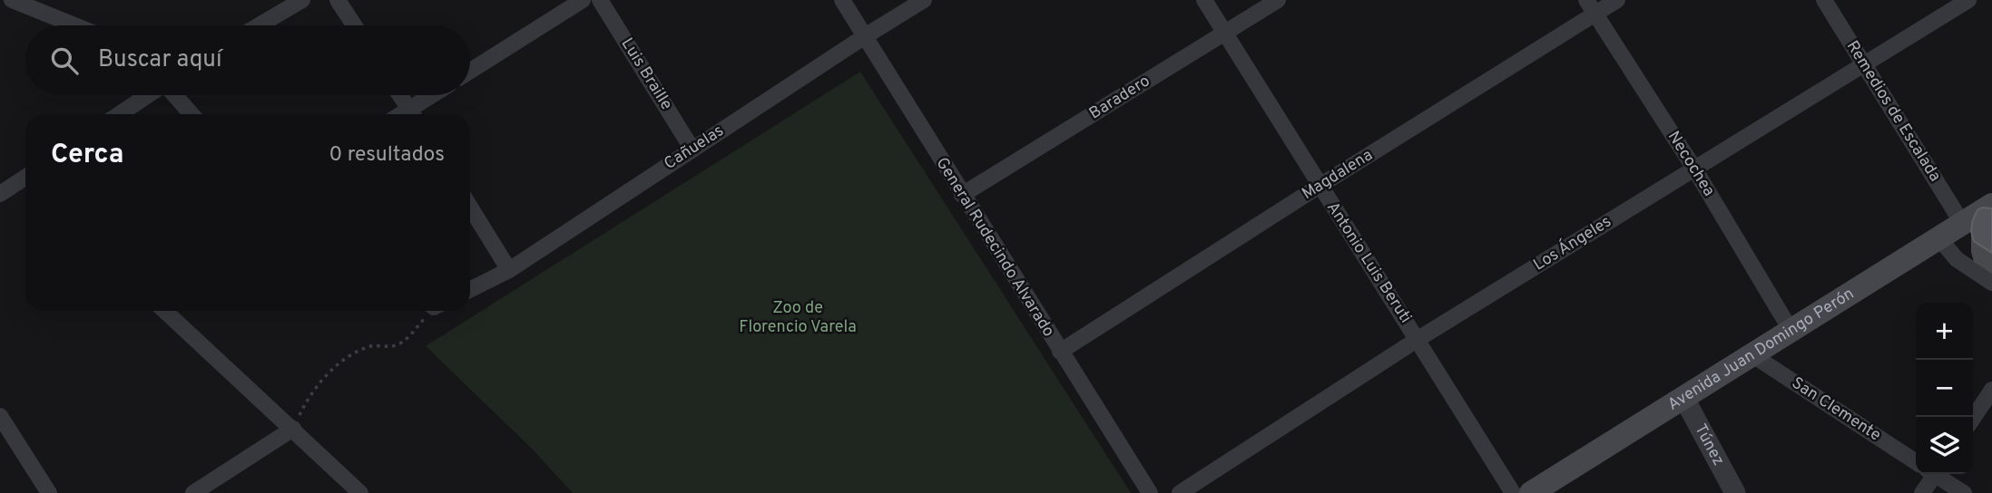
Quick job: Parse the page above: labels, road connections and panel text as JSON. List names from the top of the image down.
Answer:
{
  "streets": {
    "main road": ["Avenida Juan Domingo Perón"],
    "street": [
      "Luis Braille",
      "Baradero",
      "Remedios de Escalada",
      "Cañuelas",
      "Necochea",
      "Magdalena",
      "Los Ángeles",
      "General Rudecindo Alvarado",
      "Antonio Luis Beruti",
      "San Clemente",
      "Túnez"
    ]
  },
  "crossings": [
    ["Luis Braille", "Cañuelas"],
    ["Baradero", "General Rudecindo Alvarado"],
    ["Baradero", "Antonio Luis Beruti"],
    ["Remedios de Escalada", "Los Ángeles"],
    ["Remedios de Escalada", "Avenida Juan Domingo Perón"],
    ["Cañuelas", "General Rudecindo Alvarado"],
    ["Necochea", "Magdalena"],
    ["Necochea", "Los Ángeles"],
    ["Necochea", "Avenida Juan Domingo Perón"],
    ["Magdalena", "General Rudecindo Alvarado"],
    ["Magdalena", "Antonio Luis Beruti"],
    ["Los Ángeles", "Antonio Luis Beruti"],
    ["Avenida Juan Domingo Perón", "San Clemente"],
    ["Avenida Juan Domingo Perón", "Túnez"]
  ],
  "parks": ["Zoo de Florencio Varela"],
  "page": {
    "search": "Buscar aquí",
    "heading": ["Cerca", "0 resultados"],
    "map_buttons": ["+", "−"]
  }
}
